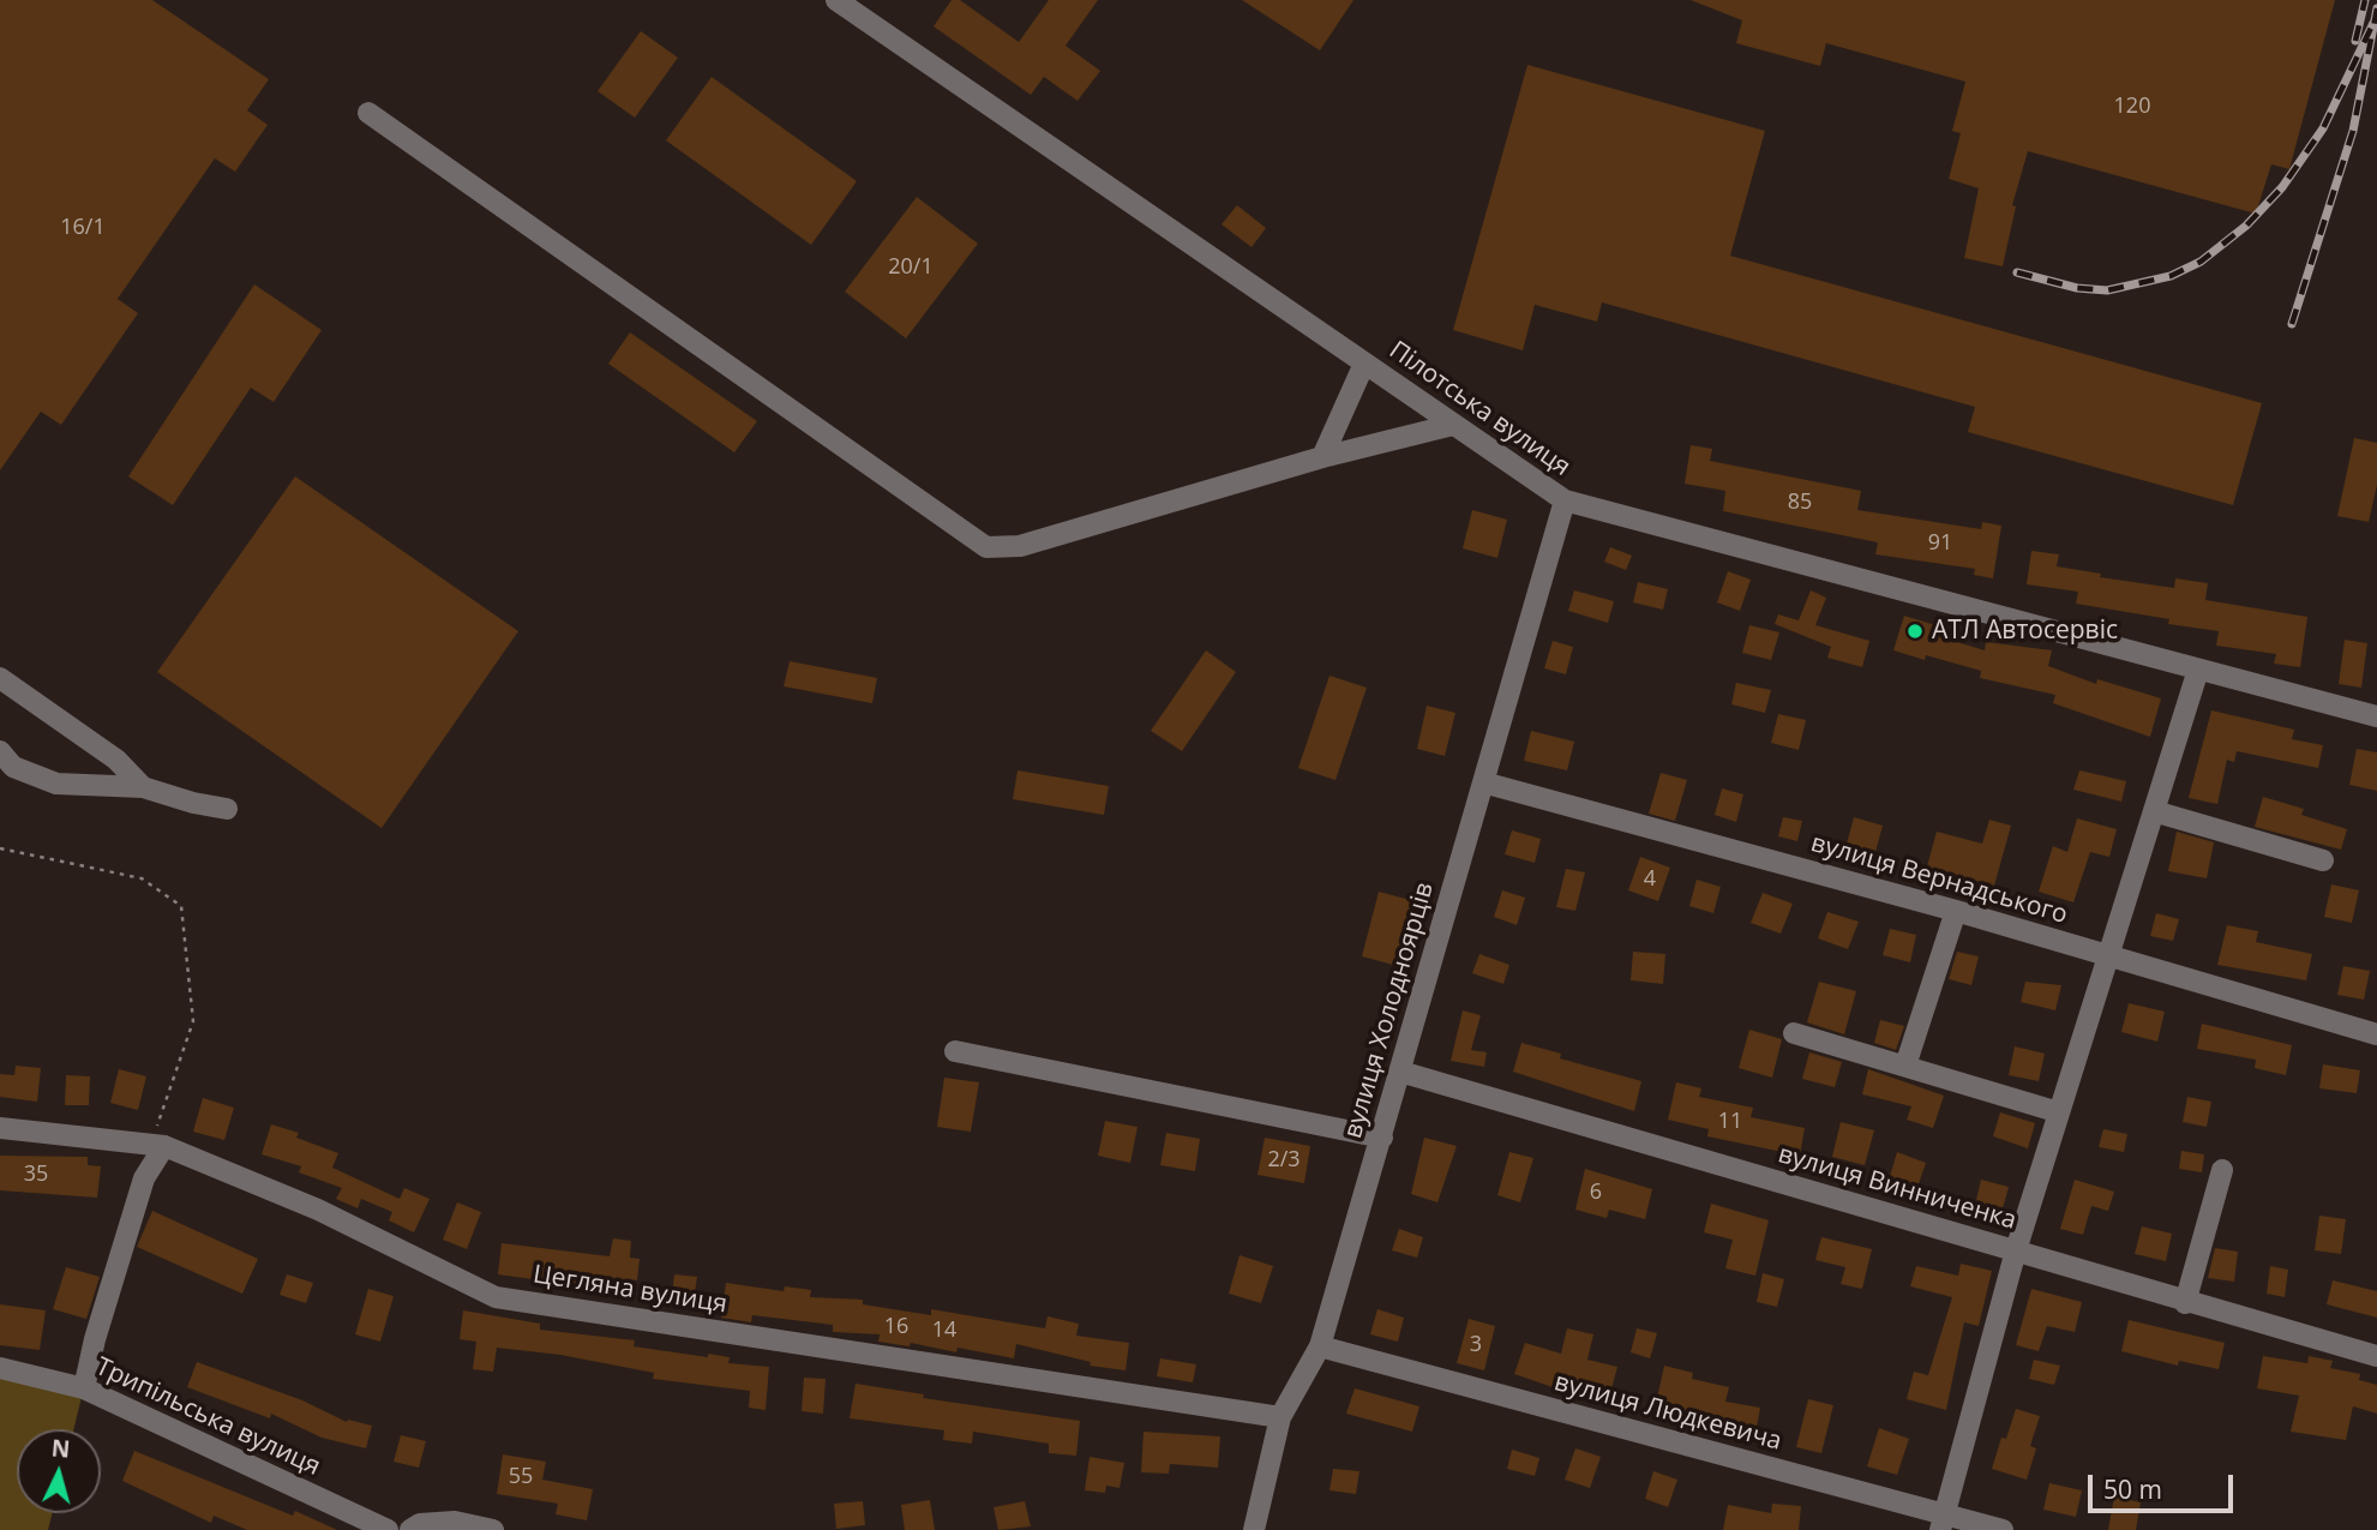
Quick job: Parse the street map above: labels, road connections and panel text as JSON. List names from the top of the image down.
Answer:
{
  "streets": {
    "street": [
      "Пілотська вулиця",
      "вулиця Вернадського",
      "вулиця Холодноярців",
      "вулиця Винниченка",
      "Цегляна вулиця",
      "вулиця Людкевича",
      "Трипільська вулиця"
    ]
  },
  "crossings": [
    ["Пілотська вулиця", "вулиця Холодноярців"],
    ["вулиця Вернадського", "вулиця Холодноярців"],
    ["вулиця Холодноярців", "вулиця Винниченка"],
    ["вулиця Холодноярців", "Цегляна вулиця"],
    ["вулиця Холодноярців", "вулиця Людкевича"]
  ],
  "places": ["АТЛ Автосервіс"],
  "house_numbers": [
    "120",
    "16/1",
    "20/1",
    "85",
    "91",
    "4",
    "11",
    "2/3",
    "35",
    "6",
    "16",
    "14",
    "3",
    "55"
  ],
  "scale_bar": "50 m",
  "north": "top"
}
